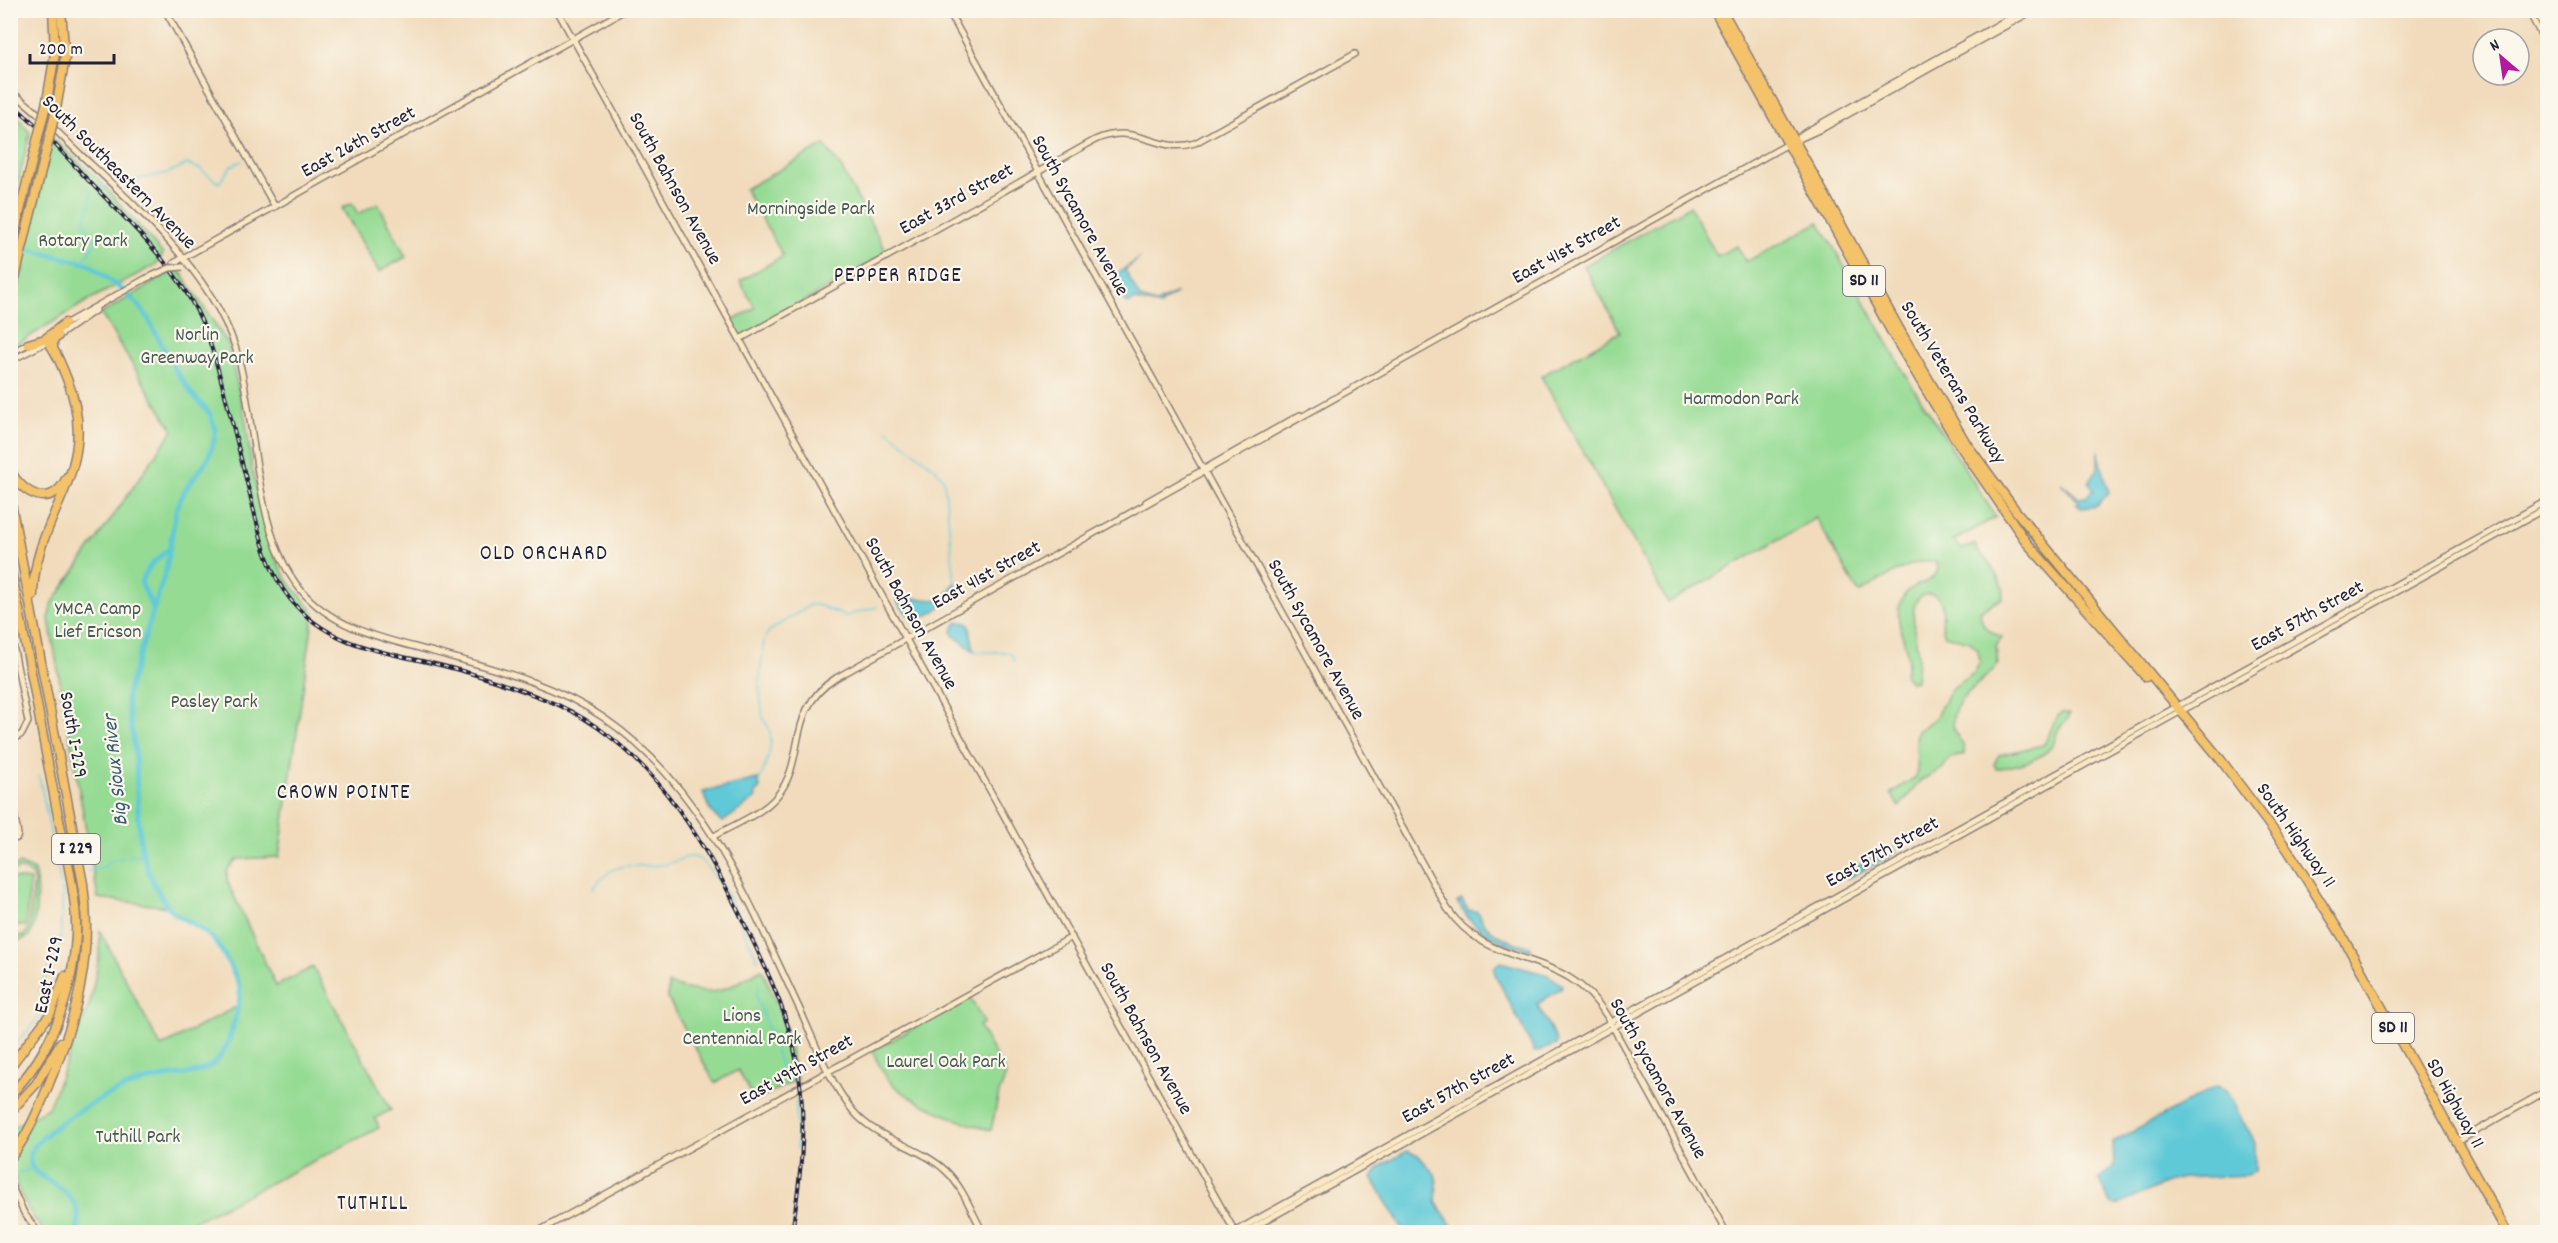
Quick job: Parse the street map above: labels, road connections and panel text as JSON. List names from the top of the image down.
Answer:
{
  "streets": {
    "highway": [
      "SD 11",
      "South Veterans Parkway",
      "South I-229",
      "South Highway 11",
      "I 229",
      "East I-229",
      "SD Highway 11"
    ],
    "main road": [
      "East 26th Street",
      "South Southeastern Avenue",
      "South Bahnson Avenue",
      "East 33rd Street",
      "South Sycamore Avenue",
      "East 41st Street",
      "East 57th Street",
      "East 49th Street"
    ]
  },
  "crossings": [
    ["East 26th Street", "South Southeastern Avenue"],
    ["East 26th Street", "South Bahnson Avenue"],
    ["South Southeastern Avenue", "East 41st Street"],
    ["South Southeastern Avenue", "East 49th Street"],
    ["South Bahnson Avenue", "East 33rd Street"],
    ["South Bahnson Avenue", "East 41st Street"],
    ["South Bahnson Avenue", "East 57th Street"],
    ["South Bahnson Avenue", "East 49th Street"],
    ["East 33rd Street", "South Sycamore Avenue"],
    ["South Sycamore Avenue", "East 41st Street"],
    ["South Sycamore Avenue", "East 57th Street"],
    ["East 41st Street", "South Veterans Parkway"],
    ["South Veterans Parkway", "East 57th Street"],
    ["South Veterans Parkway", "South Highway 11"],
    ["East 57th Street", "South Highway 11"],
    ["South I-229", "East I-229"],
    ["South Highway 11", "SD Highway 11"]
  ],
  "districts": [
    "PEPPER RIDGE",
    "OLD ORCHARD",
    "CROWN POINTE",
    "TUTHILL"
  ],
  "water": ["Big Sioux River"],
  "parks": [
    "Morningside Park",
    "Rotary Park",
    "Norlin Greenway Park",
    "Harmodon Park",
    "YMCA Camp Lief Ericson",
    "Pasley Park",
    "Lions Centennial Park",
    "Laurel Oak Park",
    "Tuthill Park"
  ],
  "scale_bar": "200 m",
  "north": "top left"
}
